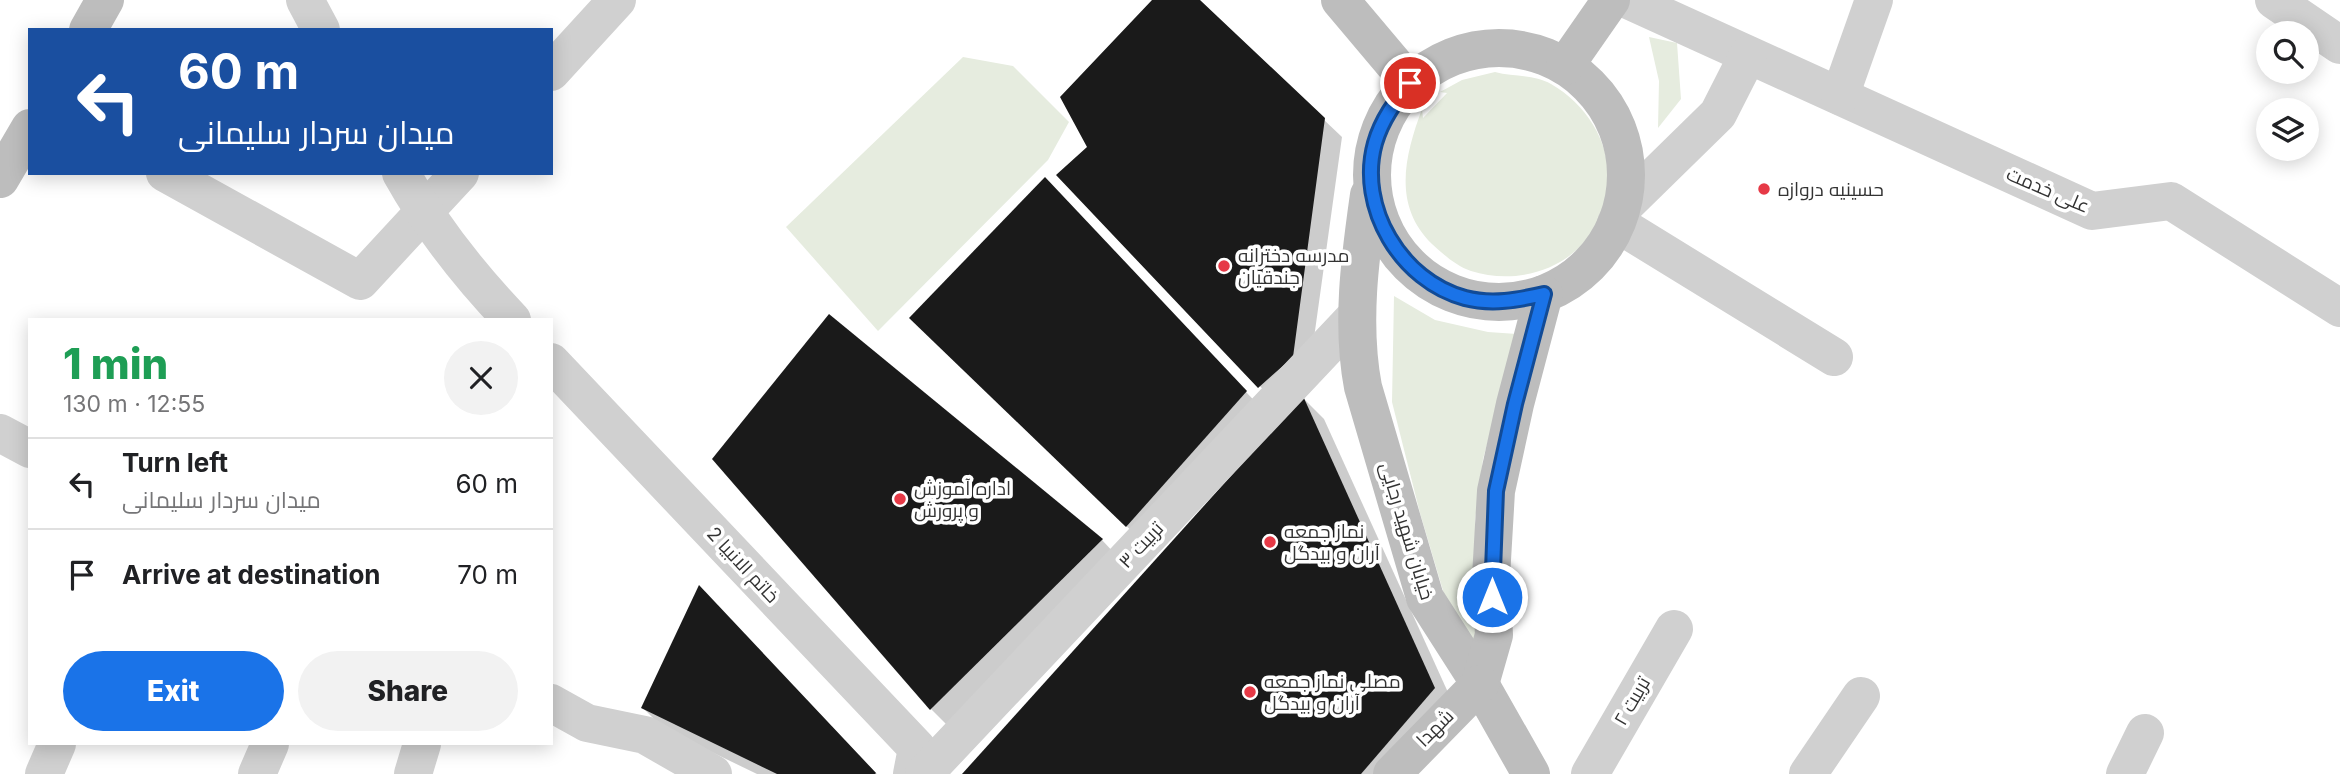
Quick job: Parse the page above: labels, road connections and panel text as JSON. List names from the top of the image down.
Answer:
{
  "streets": {
    "main road": ["خیابان شهید رجایی", "شهدا"],
    "street": [
      "علی خدمت",
      "تربیت ۳",
      "خاتم الانبیا 2",
      "تربیت ۲"
    ]
  },
  "crossings": [
    ["خیابان شهید رجایی", "تربیت ۳"],
    ["خیابان شهید رجایی", "شهدا"]
  ],
  "places": [
    "حسینیه دروازه",
    "مدرسه دخترانه جندقیان",
    "اداره آموزش و پرورش",
    "نماز جمعه آران و بیدگل",
    "مصلی نماز جمعه آران و بیدگل"
  ],
  "page": {
    "turn": ["60 m", "میدان سردار سلیمانی"],
    "heading": ["1 min", "130 m · 12:55"],
    "list": [
      {
        "name": "Turn left",
        "note": "میدان سردار سلیمانی",
        "value": "60 m"
      },
      {
        "name": "Arrive at destination",
        "value": "70 m"
      }
    ],
    "buttons": ["Exit", "Share"]
  }
}
